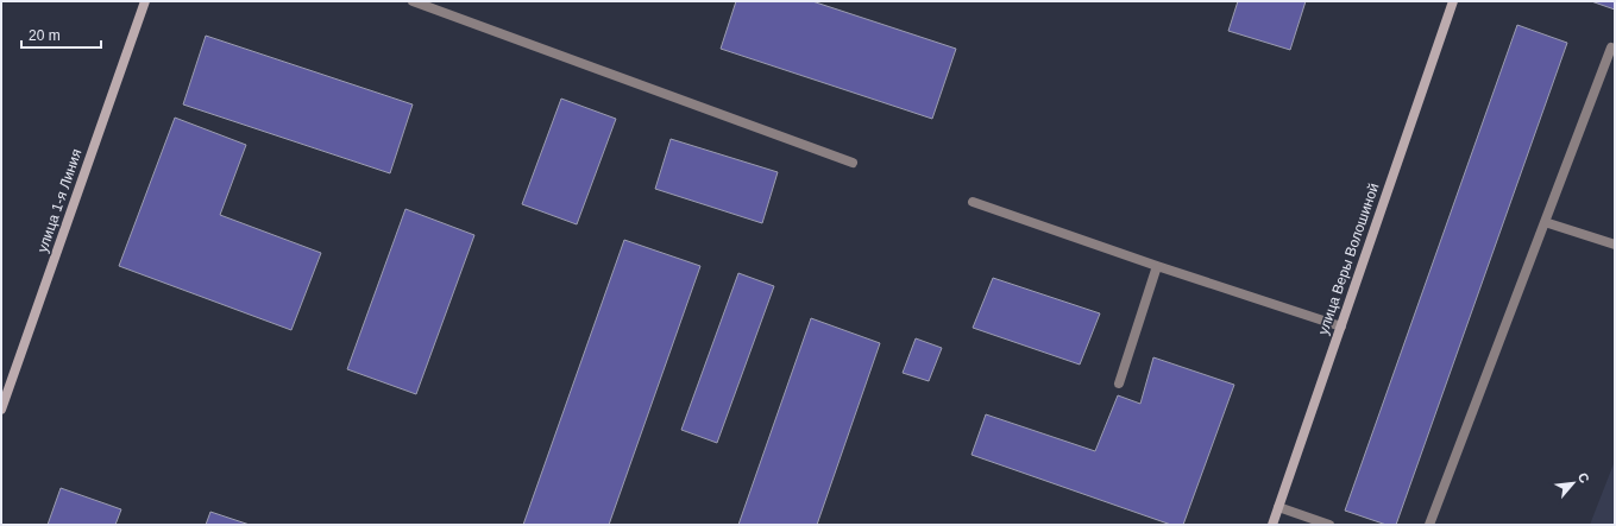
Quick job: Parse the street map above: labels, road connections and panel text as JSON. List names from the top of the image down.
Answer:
{
  "streets": {
    "street": ["улица 1-я Линия", "улица Веры Волошиной"]
  },
  "scale_bar": "20 m",
  "north": "top right"
}
